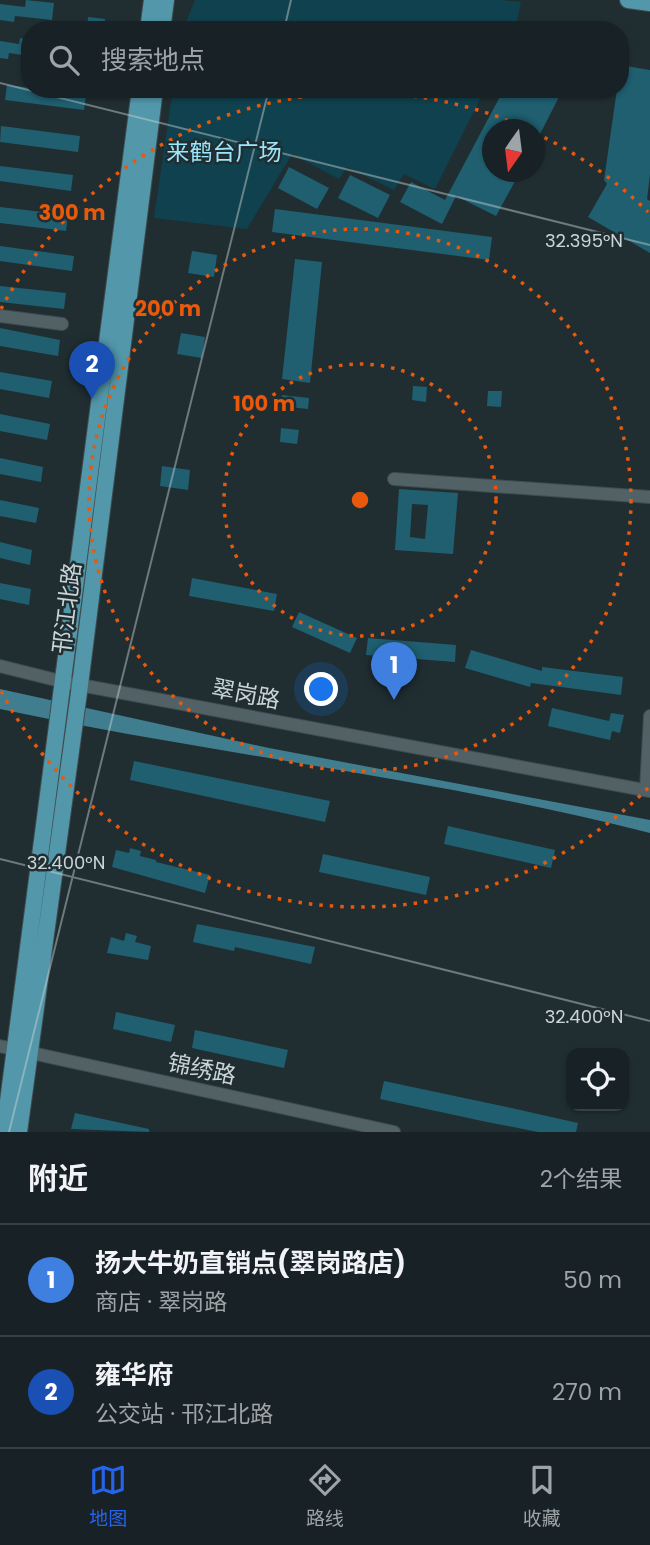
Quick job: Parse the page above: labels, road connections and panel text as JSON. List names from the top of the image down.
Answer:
{
  "streets": {
    "main road": ["邗江北路"],
    "street": ["翠岗路", "锦绣路"]
  },
  "crossings": [
    ["邗江北路", "翠岗路"],
    ["邗江北路", "锦绣路"]
  ],
  "parks": ["来鹤台广场"],
  "north": "bottom",
  "page": {
    "search": "搜索地点",
    "pins": ["2", "1"],
    "heading": ["附近", "2个结果"],
    "list": [
      {
        "mark": "1",
        "name": "扬大牛奶直销点(翠岗路店)",
        "note": "商店 · 翠岗路",
        "value": "50 m"
      },
      {
        "mark": "2",
        "name": "雍华府",
        "note": "公交站 · 邗江北路",
        "value": "270 m"
      }
    ],
    "nav": ["地图", "路线", "收藏"]
  },
  "coordinates": ["32.395°N", "32.400°N"],
  "rings": ["300 m", "200 m", "100 m"]
}
